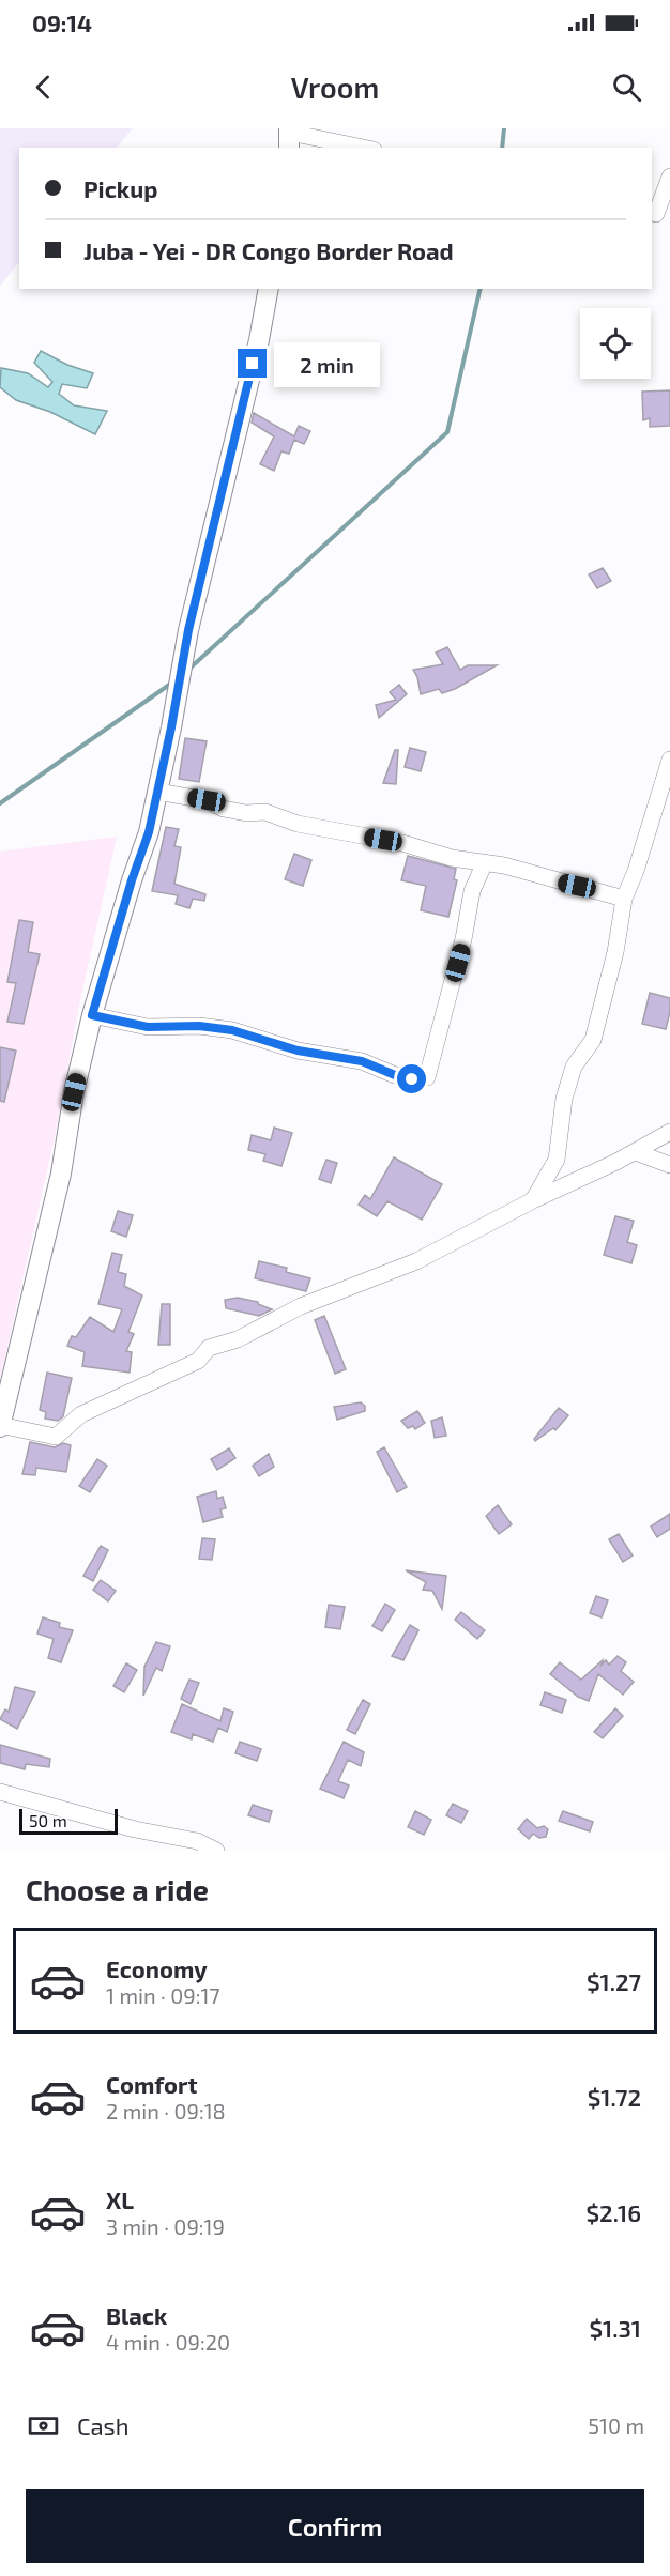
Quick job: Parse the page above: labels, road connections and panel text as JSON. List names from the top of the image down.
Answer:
{
  "scale_bar": "50 m",
  "page": {
    "status": "09:14",
    "header": "Vroom",
    "banner": ["Pickup", "Juba - Yei - DR Congo Border Road"],
    "bubble": "2 min",
    "scale": "50 m",
    "heading": "Choose a ride",
    "list": [
      {
        "name": "Economy",
        "note": "1 min · 09:17",
        "value": "$1.27"
      },
      {
        "name": "Comfort",
        "note": "2 min · 09:18",
        "value": "$1.72"
      },
      {
        "name": "XL",
        "note": "3 min · 09:19",
        "value": "$2.16"
      },
      {
        "name": "Black",
        "note": "4 min · 09:20",
        "value": "$1.31"
      }
    ],
    "pay": ["Cash", "510 m"],
    "buttons": "Confirm"
  }
}
